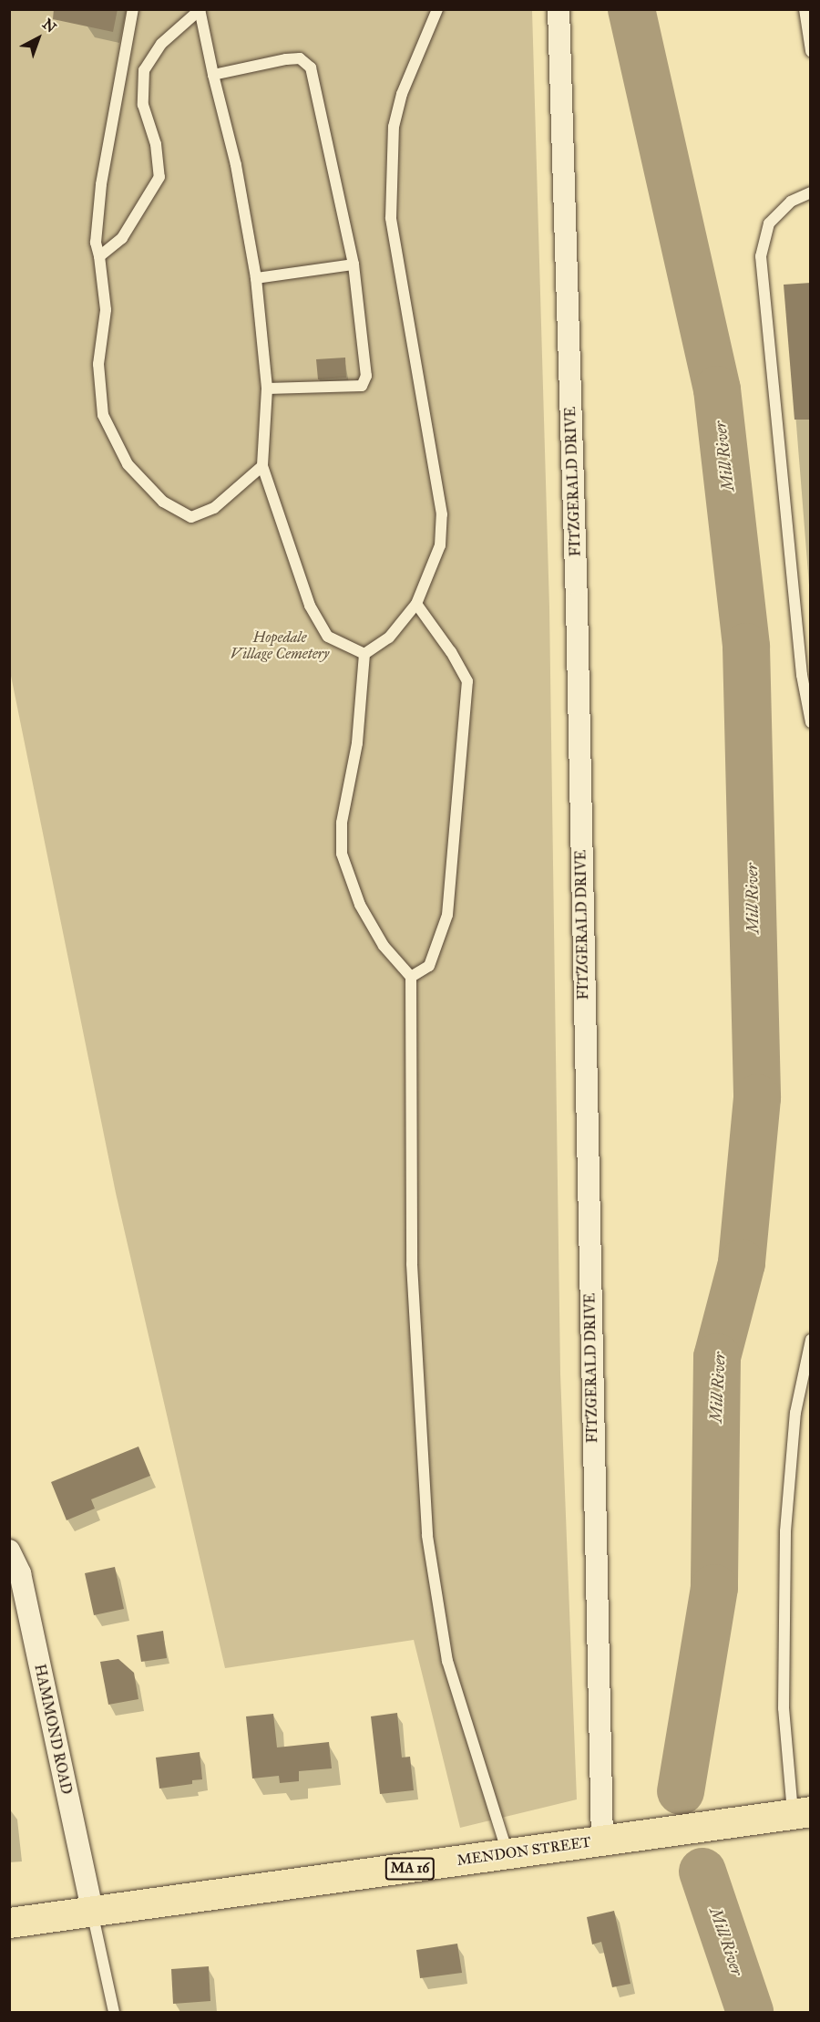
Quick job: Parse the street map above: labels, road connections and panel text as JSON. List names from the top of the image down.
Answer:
{
  "streets": {
    "main road": ["MENDON STREET", "MA 16"],
    "street": ["FITZGERALD DRIVE", "HAMMOND ROAD"]
  },
  "crossings": [
    ["FITZGERALD DRIVE", "MENDON STREET"],
    ["HAMMOND ROAD", "MENDON STREET"]
  ],
  "water": ["Mill River"],
  "parks": ["Hopedale Village Cemetery"],
  "north": "top right"
}
